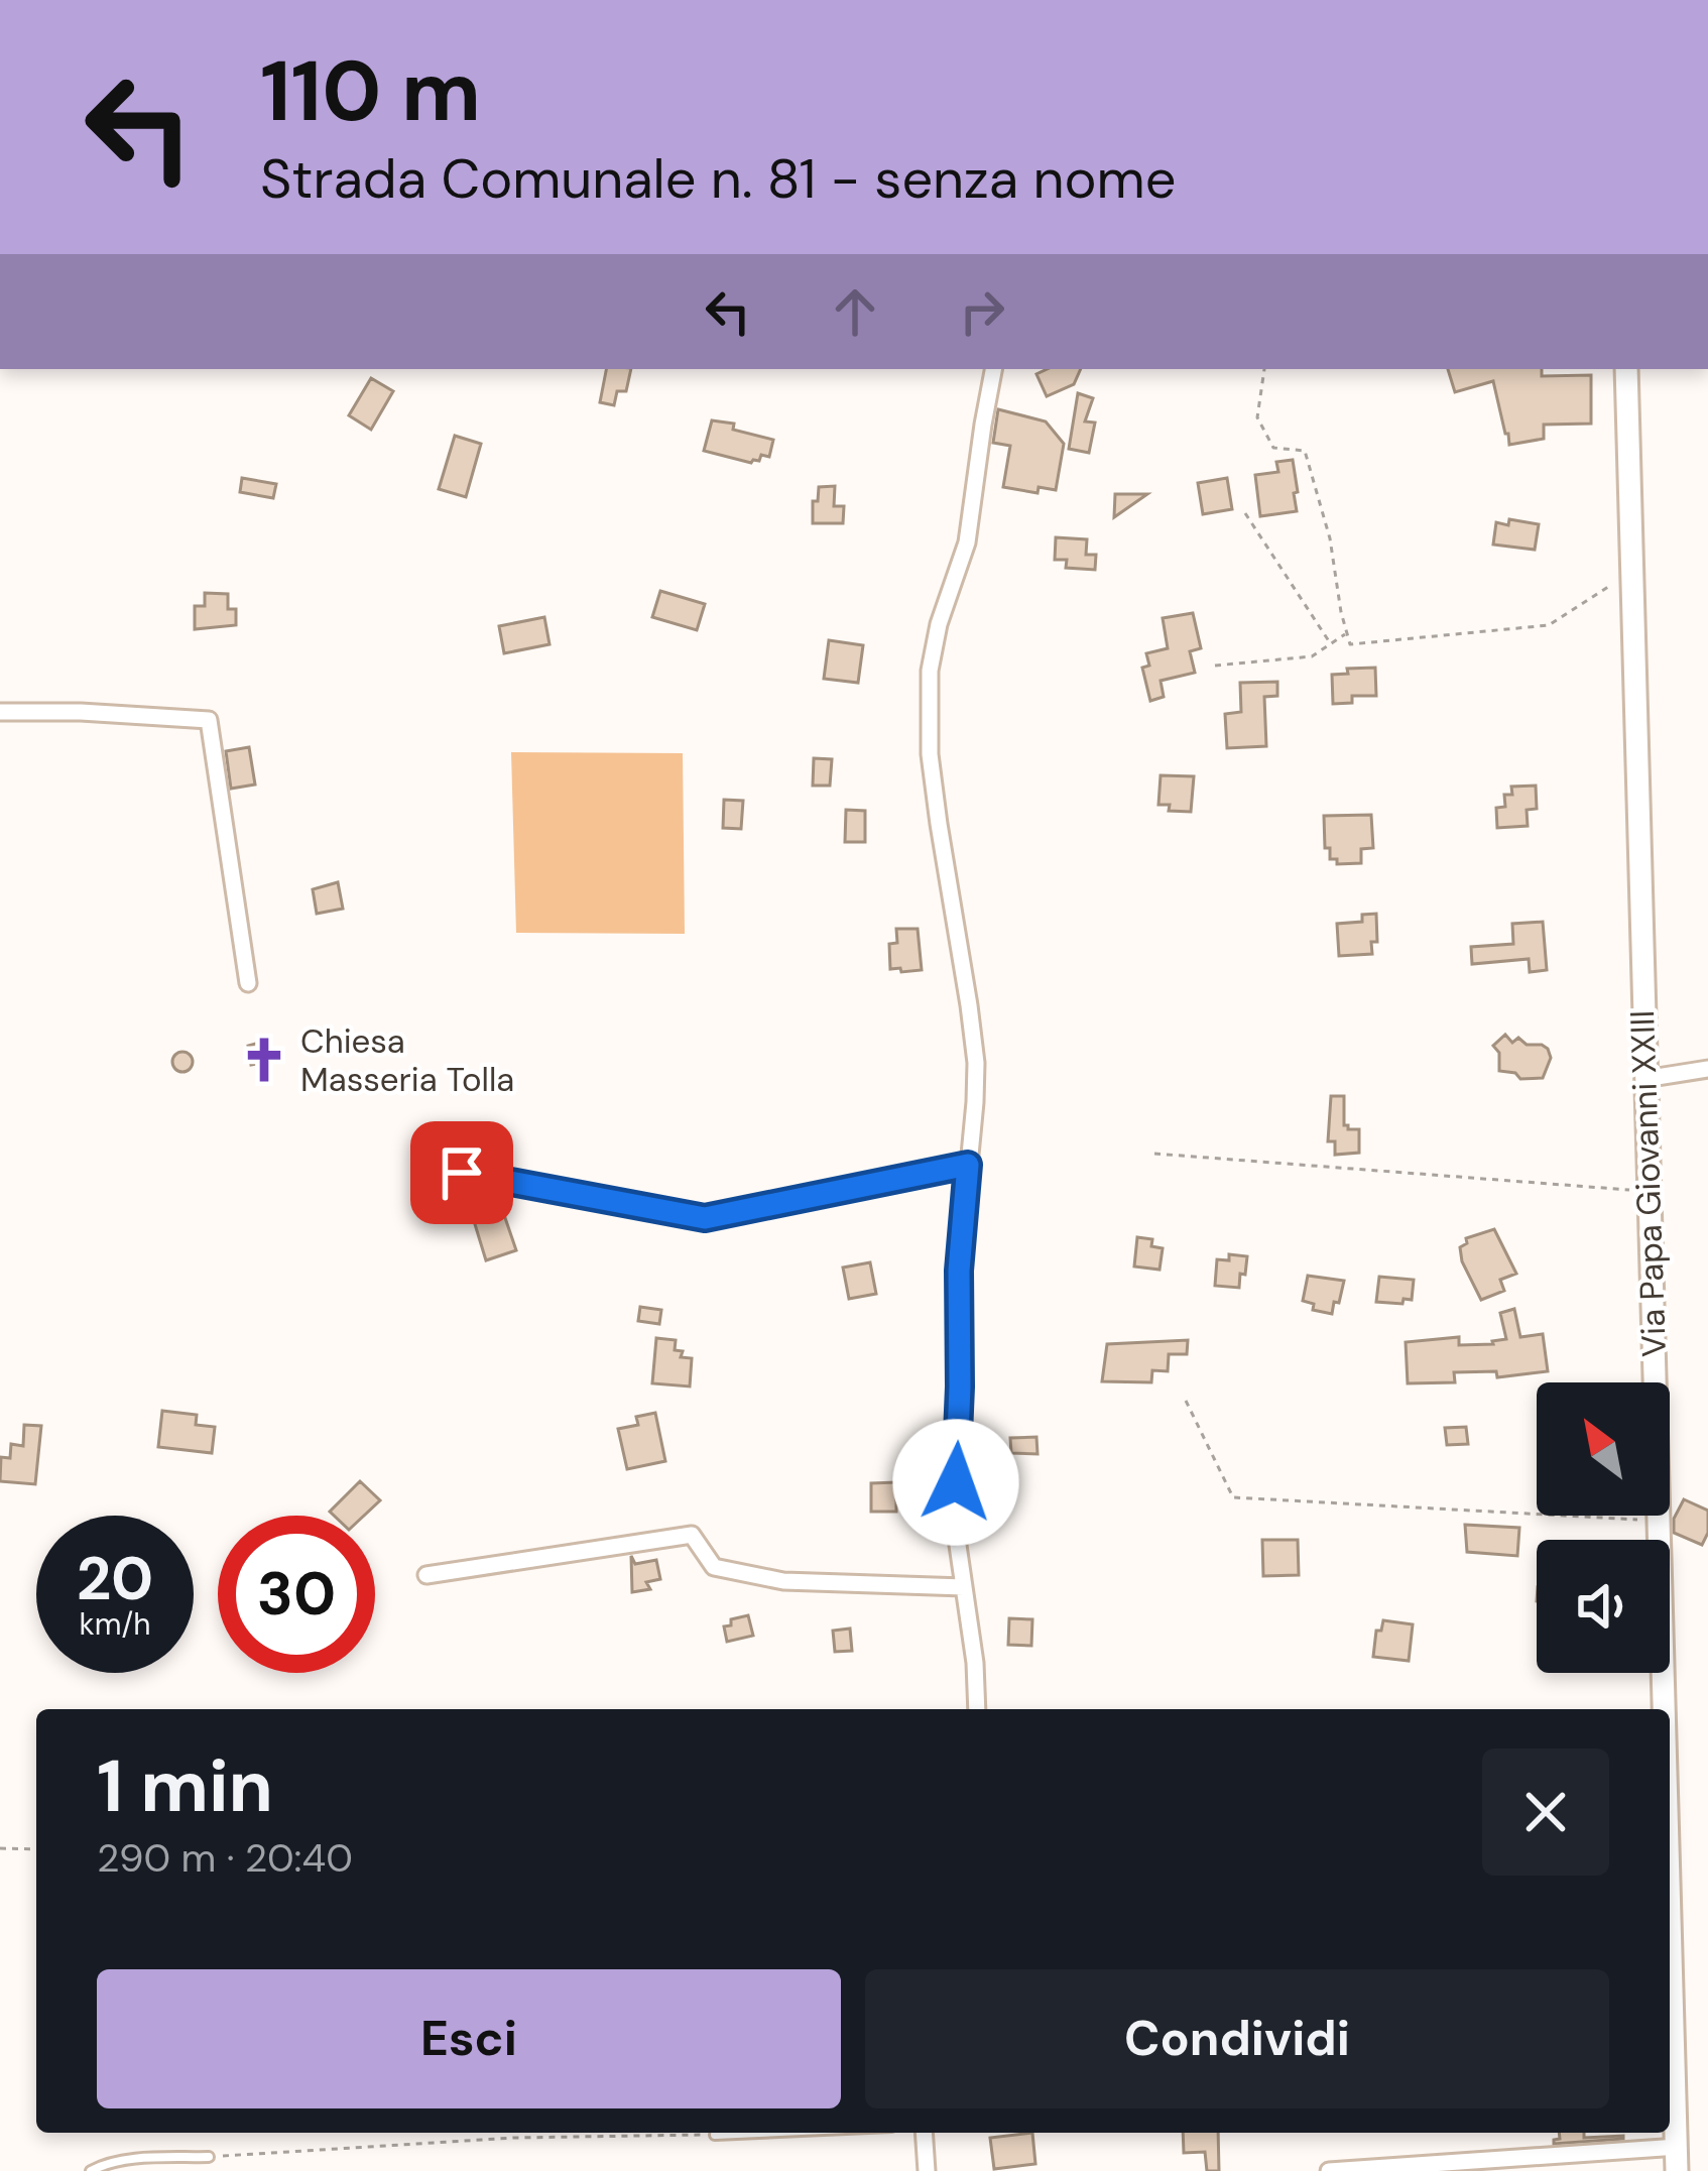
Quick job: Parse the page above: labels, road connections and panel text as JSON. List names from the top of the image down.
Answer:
{
  "streets": {
    "main road": ["Via Papa Giovanni XXIII"]
  },
  "places": {
    "church": ["Chiesa Masseria Tolla"]
  },
  "north": "top left",
  "page": {
    "turn": ["110 m", "Strada Comunale n. 81 - senza nome"],
    "speed": "20 km/h",
    "limit": "30",
    "heading": ["1 min", "290 m · 20:40"],
    "buttons": ["Esci", "Condividi"]
  }
}
